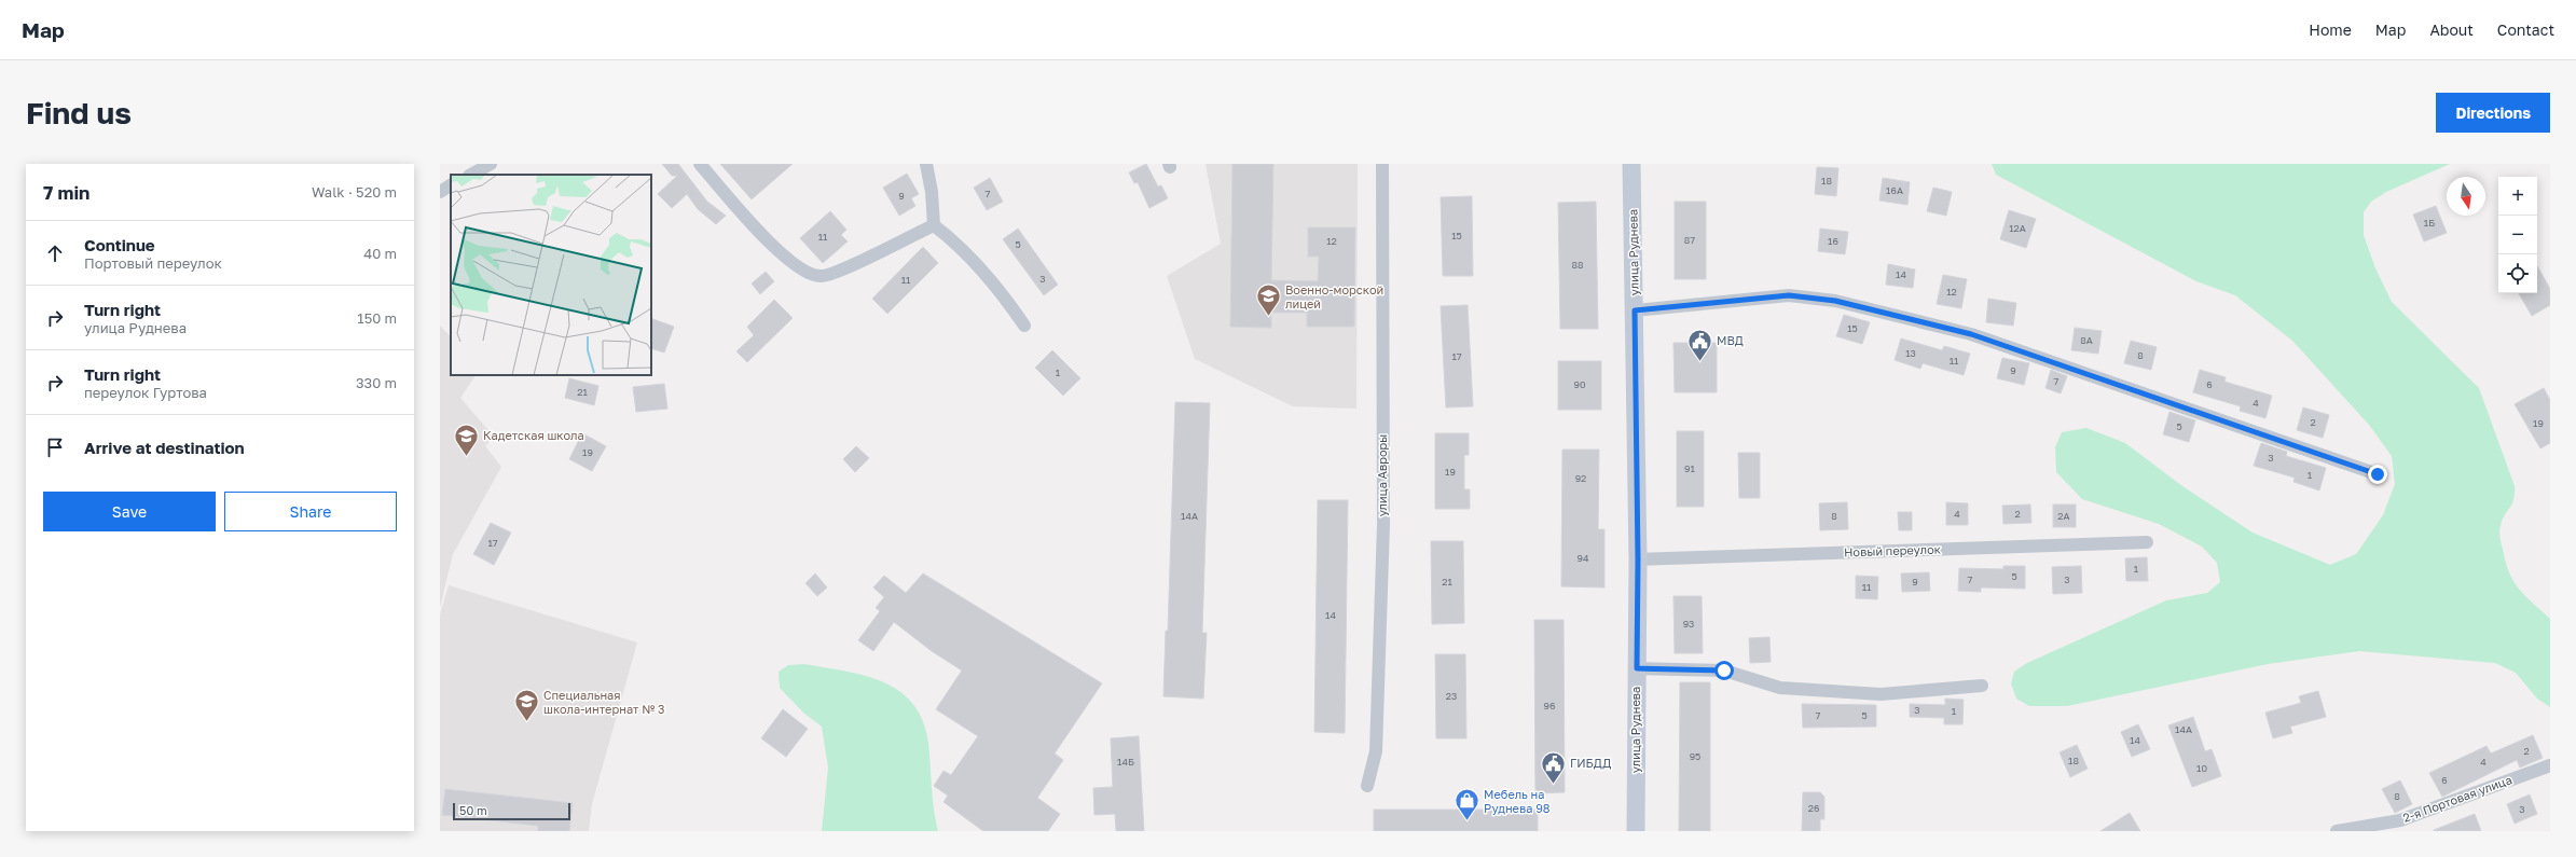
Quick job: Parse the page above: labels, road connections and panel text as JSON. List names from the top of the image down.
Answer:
{
  "streets": {
    "main road": ["улица Руднева"],
    "street": ["улица Авроры", "Новый переулок", "2-я Портовая улица"]
  },
  "crossings": [
    ["улица Руднева", "Новый переулок"]
  ],
  "places": {
    "school or university": ["Военно-морской лицей", "Кадетская школа", "Специальная школа-интернат № 3"],
    "public building": ["МВД", "ГИБДД"],
    "shop": ["Мебель на Руднева 98"]
  },
  "house_numbers": [
    "18",
    "16А",
    "7",
    "9",
    "1Б",
    "12А",
    "15",
    "11",
    "87",
    "12",
    "16",
    "5",
    "88",
    "14",
    "3",
    "11",
    "12",
    "15",
    "8А",
    "13",
    "8",
    "17",
    "11",
    "9",
    "1",
    "7",
    "90",
    "6",
    "21",
    "4",
    "2",
    "19",
    "5",
    "19",
    "3",
    "91",
    "19",
    "1",
    "92",
    "4",
    "2",
    "14А",
    "8",
    "2А",
    "17",
    "94",
    "1",
    "5",
    "7",
    "3",
    "21",
    "9",
    "11",
    "14",
    "93",
    "23",
    "96",
    "3",
    "1",
    "7",
    "5",
    "14А",
    "14",
    "2",
    "95",
    "18",
    "14Б",
    "4",
    "10",
    "6",
    "8",
    "26",
    "3"
  ],
  "scale_bar": "50 m",
  "north": "bottom",
  "page": {
    "header": "Map",
    "nav": [
      "Home",
      "Map",
      "About",
      "Contact"
    ],
    "buttons": [
      "Directions",
      ["Save", "Share"]
    ],
    "title": "Find us",
    "heading": ["7 min", "Walk · 520 m"],
    "map_buttons": ["+", "−"],
    "list": [
      ["Continue", "Портовый переулок", "40 m"],
      ["Turn right", "улица Руднева", "150 m"],
      ["Turn right", "переулок Гуртова", "330 m"],
      "Arrive at destination"
    ],
    "scale": "50 m"
  }
}
